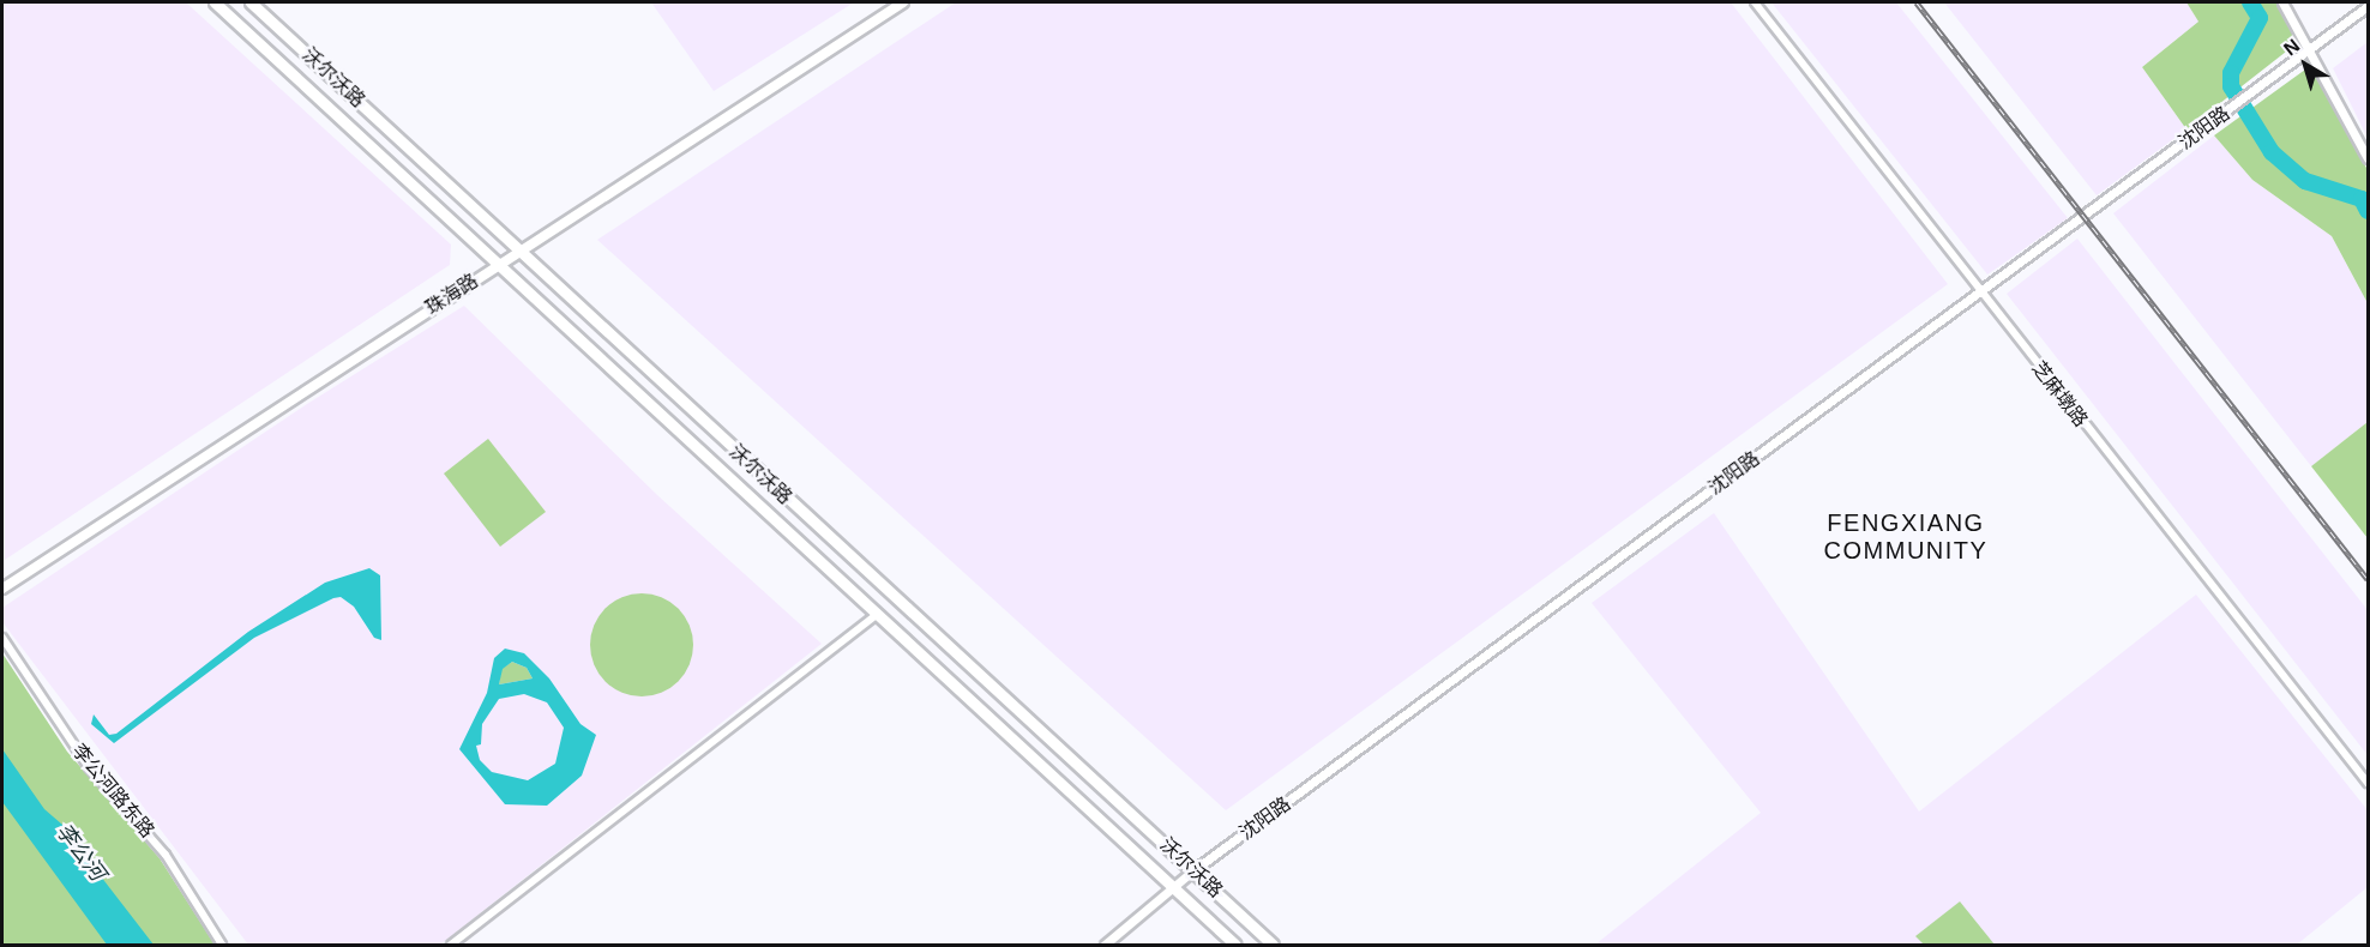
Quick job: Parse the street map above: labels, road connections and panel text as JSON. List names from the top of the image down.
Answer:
{
  "streets": {
    "highway": ["沃尔沃路"],
    "main road": ["珠海路"],
    "street": ["沈阳路", "芝麻墩路", "李公河路东路"]
  },
  "crossings": [
    ["沃尔沃路", "沈阳路"],
    ["沃尔沃路", "珠海路"],
    ["沈阳路", "芝麻墩路"]
  ],
  "districts": ["FENGXIANG COMMUNITY"],
  "water": ["李公河"],
  "north": "top left"
}
